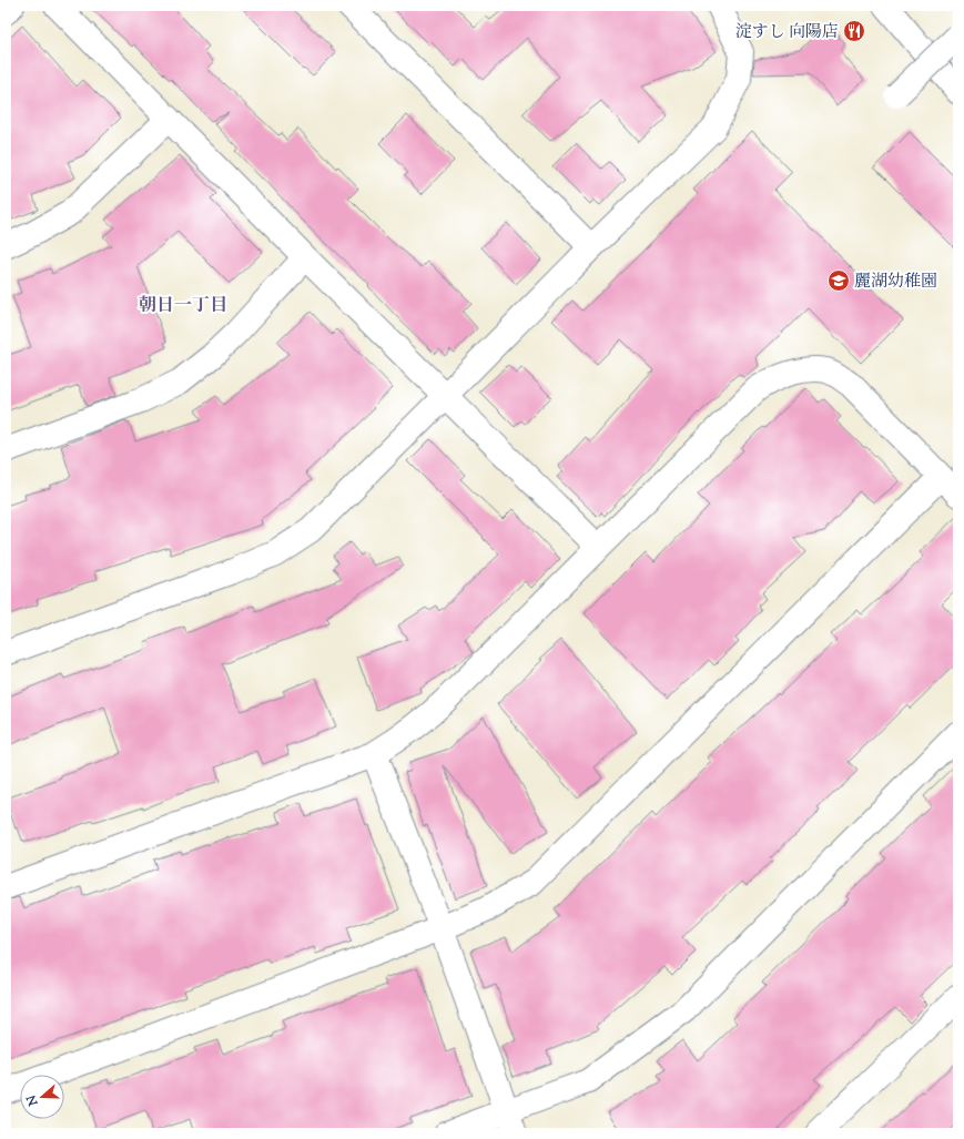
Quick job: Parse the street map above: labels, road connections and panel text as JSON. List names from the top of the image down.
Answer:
{
  "districts": ["朝日一丁目"],
  "places": {
    "restaurant": ["淀すし 向陽店"],
    "school or university": ["麗湖幼稚園"]
  },
  "north": "left"
}
